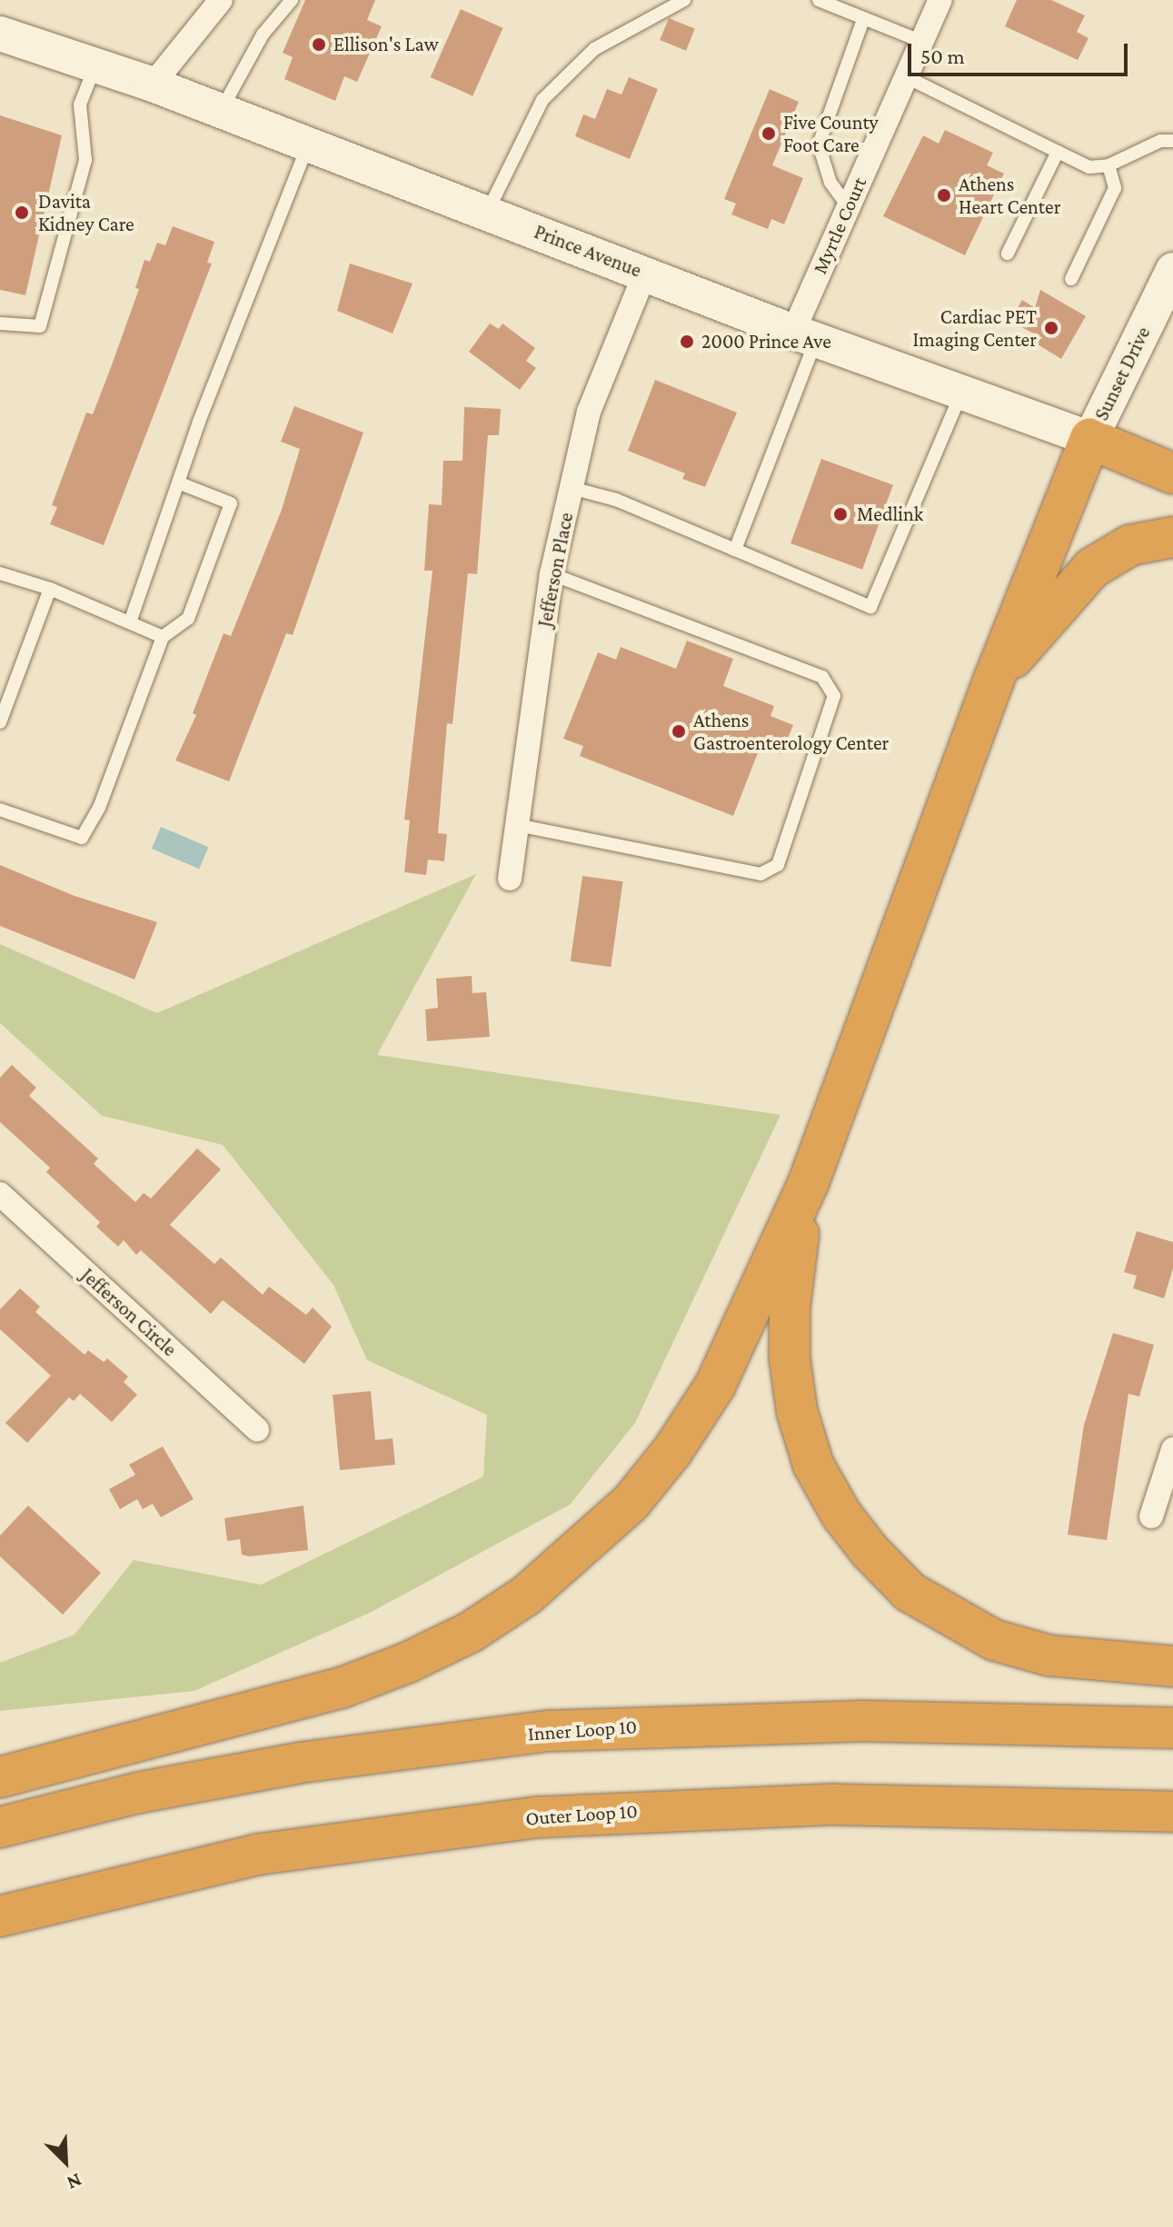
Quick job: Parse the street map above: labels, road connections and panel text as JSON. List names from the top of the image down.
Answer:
{
  "streets": {
    "highway": ["Prince Avenue", "Inner Loop 10", "Outer Loop 10"],
    "main road": ["Sunset Drive"],
    "street": ["Myrtle Court", "Jefferson Place", "Jefferson Circle"]
  },
  "crossings": [
    ["Myrtle Court", "Prince Avenue"],
    ["Prince Avenue", "Sunset Drive"],
    ["Prince Avenue", "Jefferson Place"]
  ],
  "places": [
    "Ellison's Law",
    "Five County Foot Care",
    "Athens Heart Center",
    "Davita Kidney Care",
    "Cardiac PET Imaging Center",
    "2000 Prince Ave",
    "Medlink",
    "Athens Gastroenterology Center"
  ],
  "scale_bar": "50 m",
  "north": "bottom right"
}
